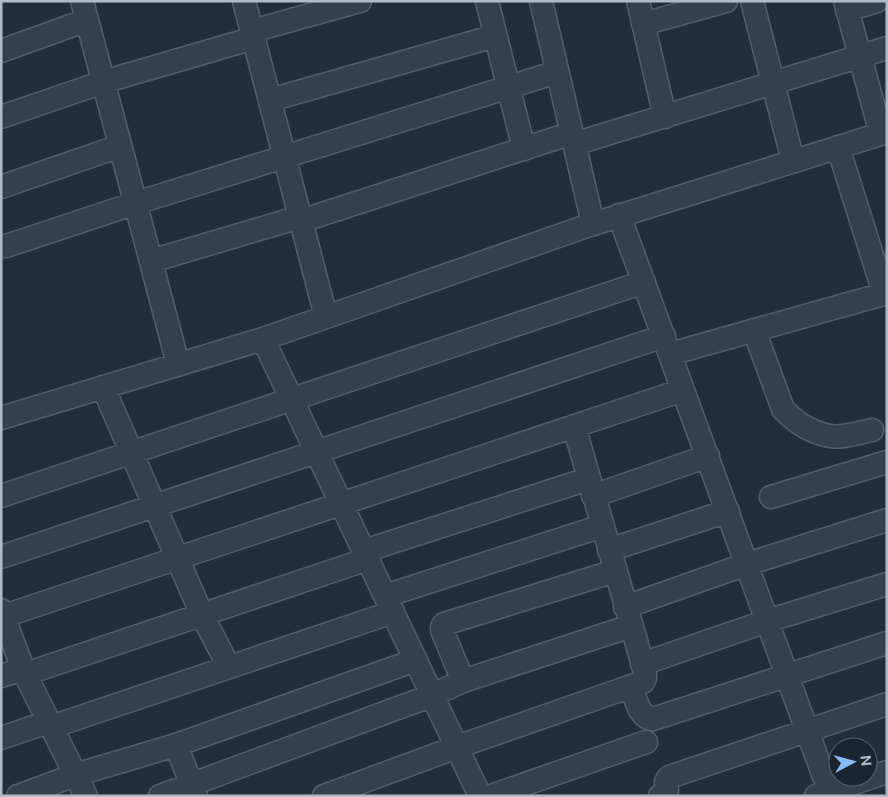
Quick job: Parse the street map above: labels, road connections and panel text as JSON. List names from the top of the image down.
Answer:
{
  "north": "right"
}
